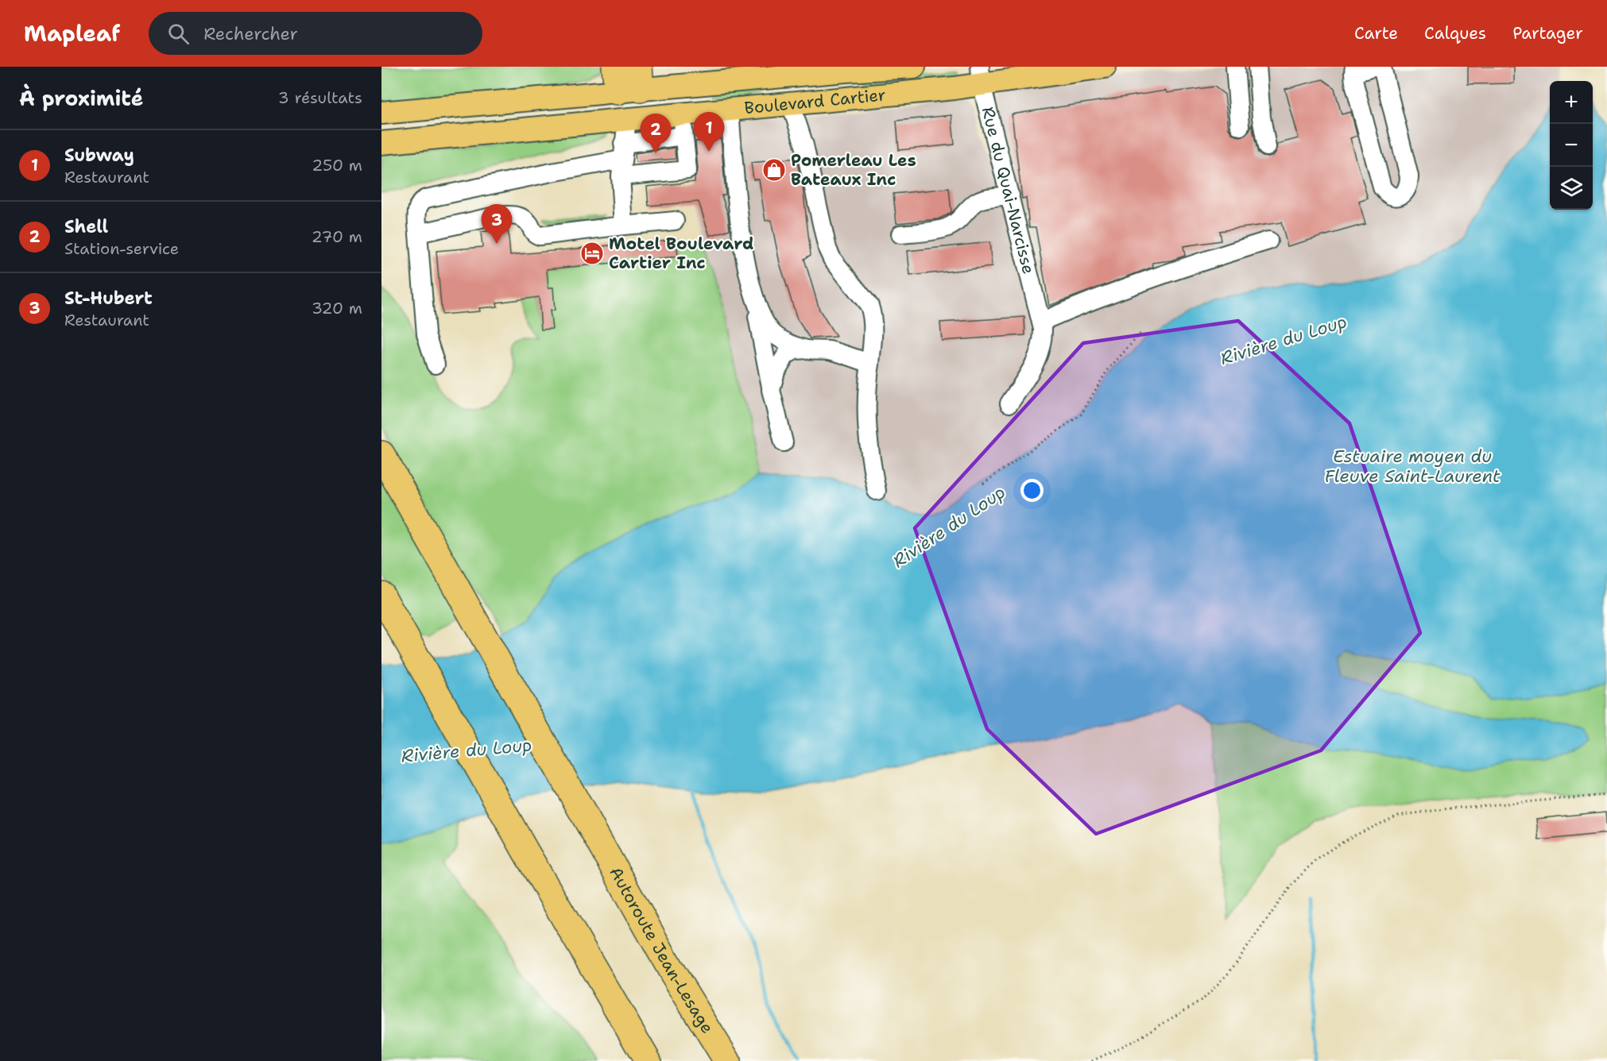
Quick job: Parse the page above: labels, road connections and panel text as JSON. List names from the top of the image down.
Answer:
{
  "streets": {
    "highway": ["Autoroute Jean-Lesage"],
    "main road": ["Boulevard Cartier"],
    "street": ["Rue du Quai-Narcisse"]
  },
  "crossings": [
    ["Boulevard Cartier", "Rue du Quai-Narcisse"]
  ],
  "water": ["Rivière du Loup", "Estuaire moyen du Fleuve Saint-Laurent"],
  "places": {
    "shop": ["Pomerleau Les Bateaux Inc"],
    "hotel": ["Motel Boulevard Cartier Inc"]
  },
  "page": {
    "header": "Mapleaf",
    "search": "Rechercher",
    "nav": ["Carte", "Calques", "Partager"],
    "heading": ["À proximité", "3 résultats"],
    "map_buttons": ["+", "−"],
    "pins": ["1", "2", "3"],
    "list": [
      {
        "mark": "1",
        "name": "Subway",
        "note": "Restaurant",
        "value": "250 m"
      },
      {
        "mark": "2",
        "name": "Shell",
        "note": "Station-service",
        "value": "270 m"
      },
      {
        "mark": "3",
        "name": "St-Hubert",
        "note": "Restaurant",
        "value": "320 m"
      }
    ]
  }
}
